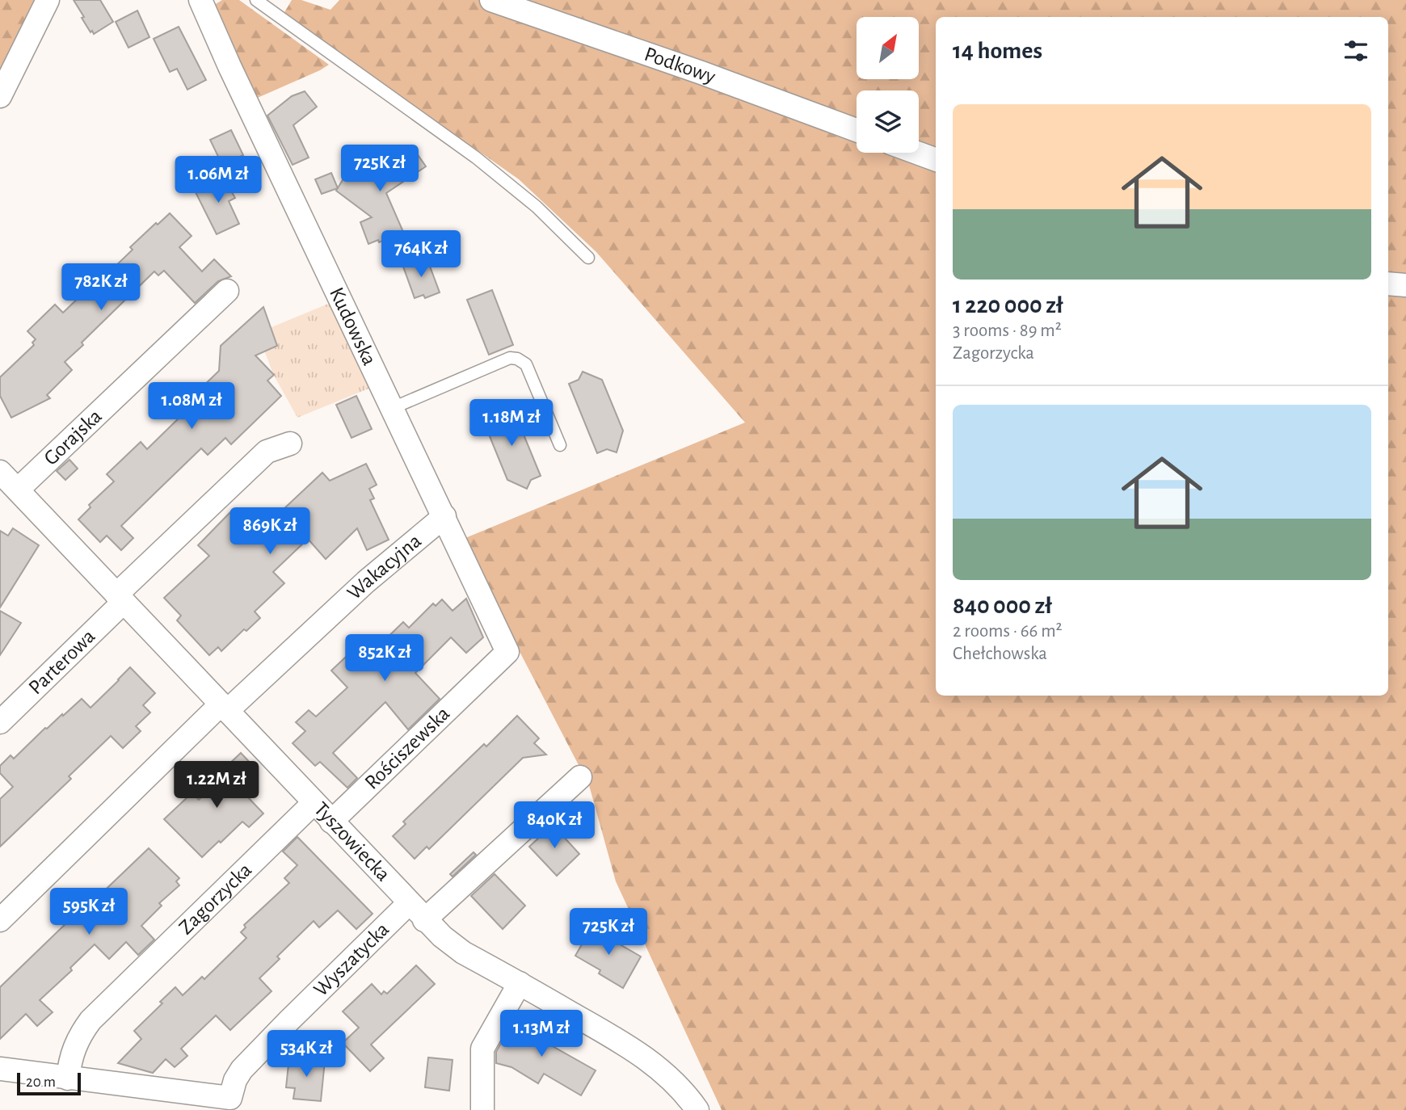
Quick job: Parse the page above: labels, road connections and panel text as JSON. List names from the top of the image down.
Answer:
{
  "streets": {
    "street": [
      "Podkowy",
      "Kudowska",
      "Gorajska",
      "Wakacyjna",
      "Parterowa",
      "Rościszewska",
      "Tyszowiecka",
      "Zagorzycka",
      "Wyszatycka"
    ]
  },
  "crossings": [
    ["Kudowska", "Wakacyjna"],
    ["Kudowska", "Rościszewska"],
    ["Gorajska", "Tyszowiecka"],
    ["Wakacyjna", "Tyszowiecka"],
    ["Parterowa", "Tyszowiecka"],
    ["Rościszewska", "Tyszowiecka"],
    ["Tyszowiecka", "Zagorzycka"],
    ["Tyszowiecka", "Wyszatycka"],
    ["Zagorzycka", "Wyszatycka"]
  ],
  "scale_bar": "20 m",
  "north": "top right",
  "page": {
    "heading": "14 homes",
    "list": [
      {
        "name": "1 220 000 zł",
        "note": "3 rooms · 89 m² · Zagorzycka"
      },
      {
        "name": "840 000 zł",
        "note": "2 rooms · 66 m² · Chełchowska"
      }
    ],
    "price": [
      "725K zł",
      "1.06M zł",
      "764K zł",
      "782K zł",
      "1.08M zł",
      "1.18M zł",
      "869K zł",
      "852K zł",
      "1.22M zł",
      "840K zł",
      "595K zł",
      "725K zł",
      "1.13M zł",
      "534K zł"
    ],
    "scale": "20 m"
  }
}
